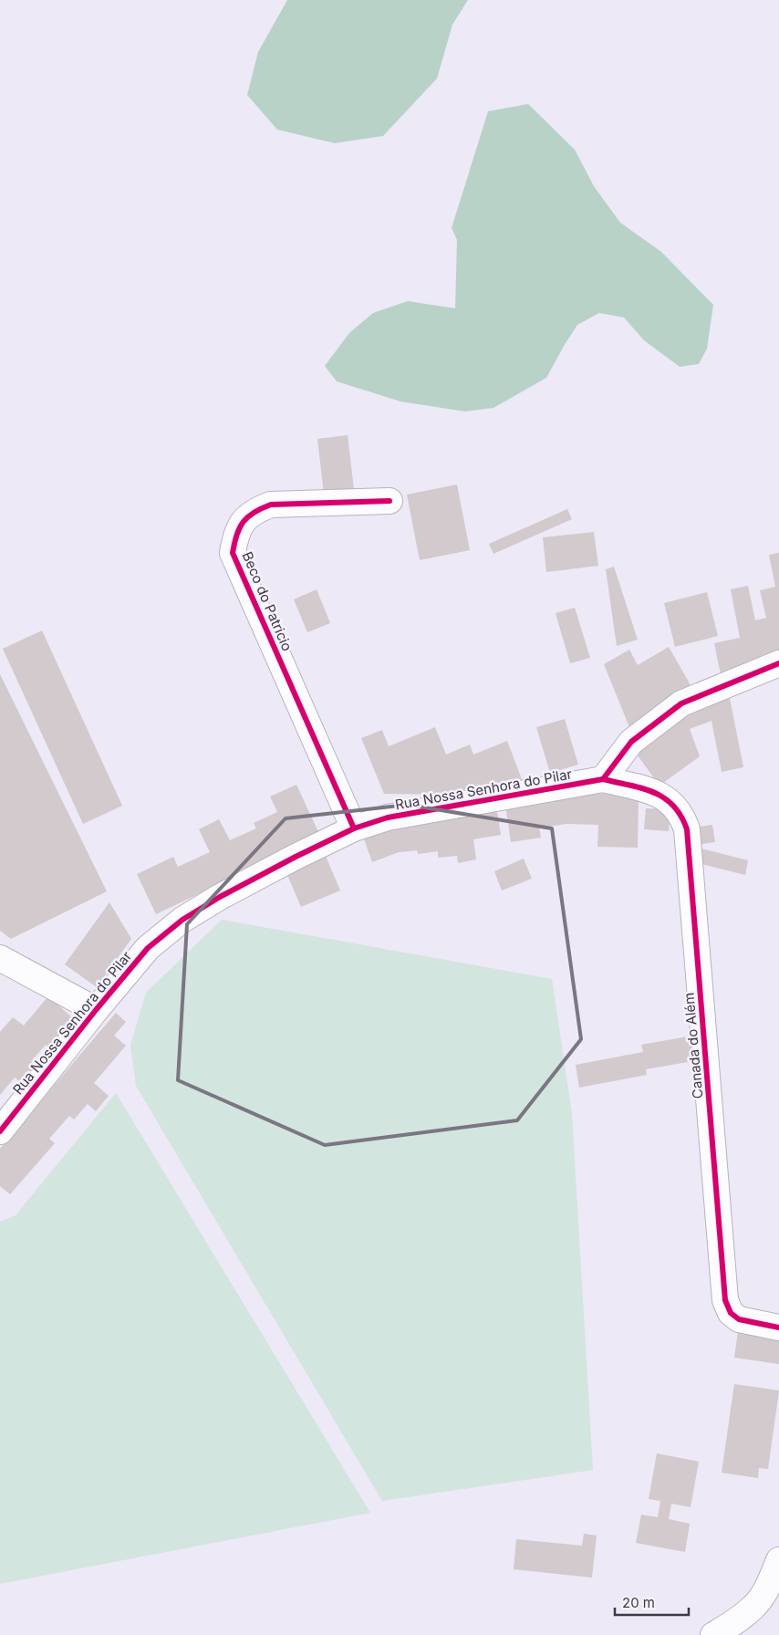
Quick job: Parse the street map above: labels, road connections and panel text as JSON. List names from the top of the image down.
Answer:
{
  "streets": {
    "street": ["Beco do Patricio", "Rua Nossa Senhora do Pilar", "Canada do Além"]
  },
  "crossings": [
    ["Beco do Patricio", "Rua Nossa Senhora do Pilar"],
    ["Rua Nossa Senhora do Pilar", "Canada do Além"]
  ],
  "scale_bar": "20 m"
}
